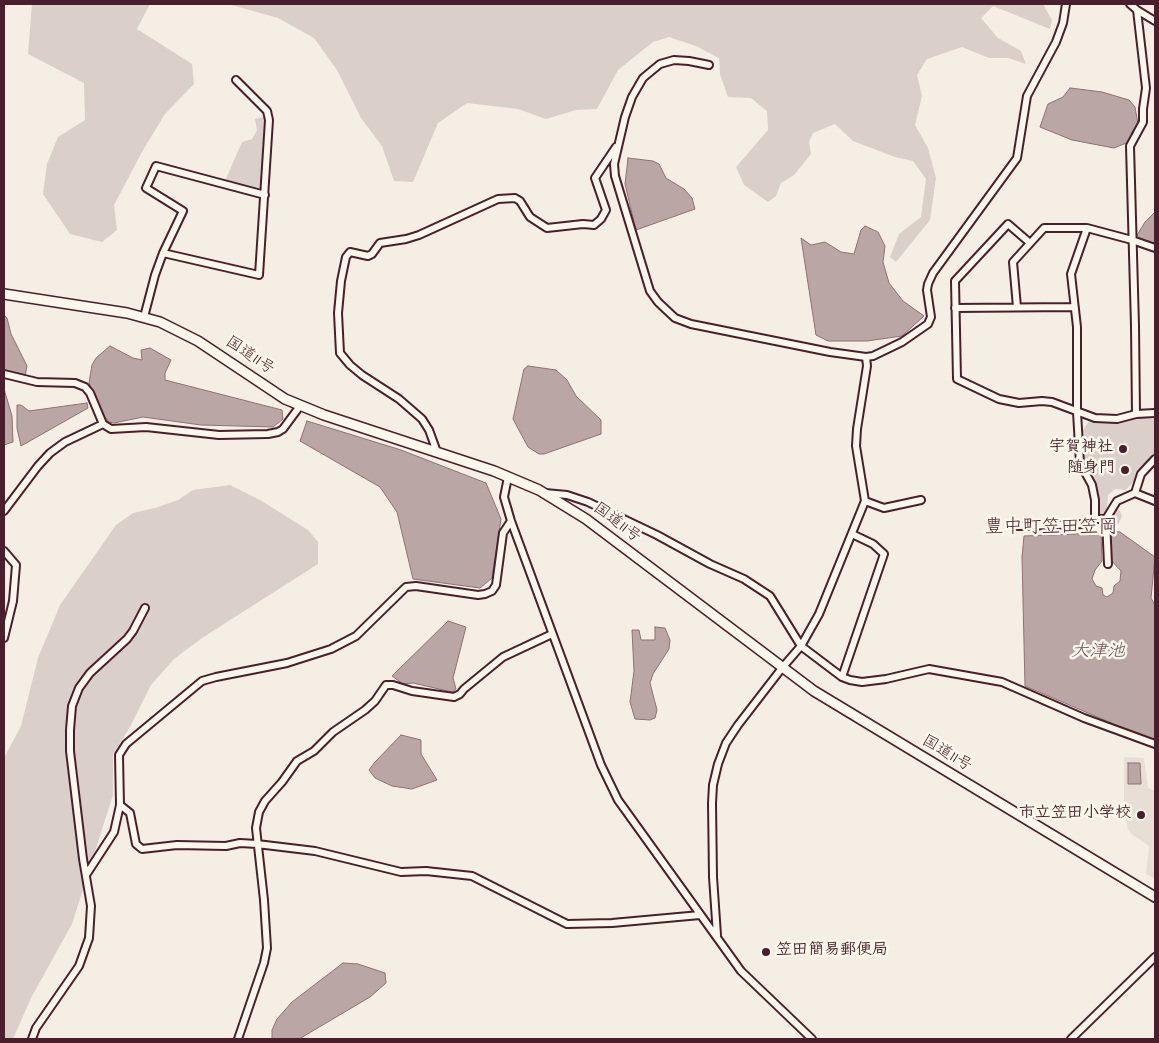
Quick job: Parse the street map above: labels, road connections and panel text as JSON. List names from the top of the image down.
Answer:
{
  "streets": {
    "highway": ["国道11号"]
  },
  "districts": ["豊中町笠田笠岡"],
  "water": ["大津池"],
  "places": [
    "宇賀神社",
    "随身門",
    "市立笠田小学校",
    "笠田簡易郵便局"
  ]
}
